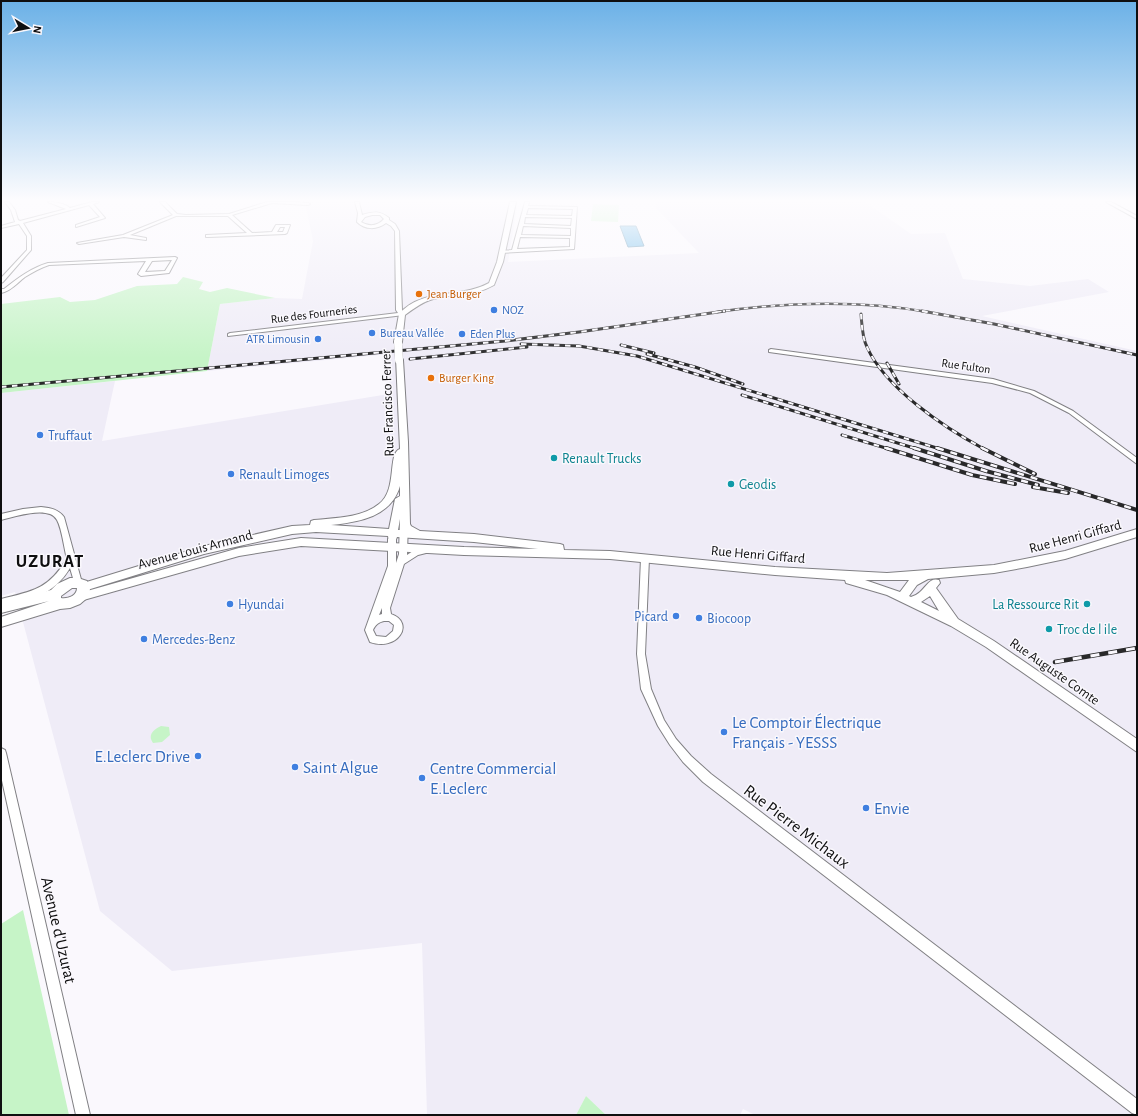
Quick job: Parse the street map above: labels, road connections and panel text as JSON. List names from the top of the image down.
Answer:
{
  "streets": {
    "street": [
      "Rue des Fourneries",
      "Rue Fulton",
      "Rue Francisco Ferrer",
      "Rue Henri Giffard",
      "Avenue Louis Armand",
      "Rue Auguste Comte",
      "Rue Pierre Michaux",
      "Avenue d'Uzurat"
    ]
  },
  "crossings": [
    ["Rue des Fourneries", "Rue Francisco Ferrer"],
    ["Rue Henri Giffard", "Avenue Louis Armand"],
    ["Rue Henri Giffard", "Rue Auguste Comte"],
    ["Rue Henri Giffard", "Rue Pierre Michaux"]
  ],
  "districts": ["UZURAT"],
  "places": [
    "Jean Burger",
    "NOZ",
    "Bureau Vallée",
    "Eden Plus",
    "ATR Limousin",
    "Burger King",
    "Truffaut",
    "Renault Trucks",
    "Renault Limoges",
    "Geodis",
    "Hyundai",
    "La Ressource Rit",
    "Picard",
    "Biocoop",
    "Troc de l ile",
    "Mercedes-Benz",
    "Le Comptoir Électrique Français - YESSS",
    "E.Leclerc Drive",
    "Saint Algue",
    "Centre Commercial E.Leclerc",
    "Envie"
  ],
  "north": "right"
}
